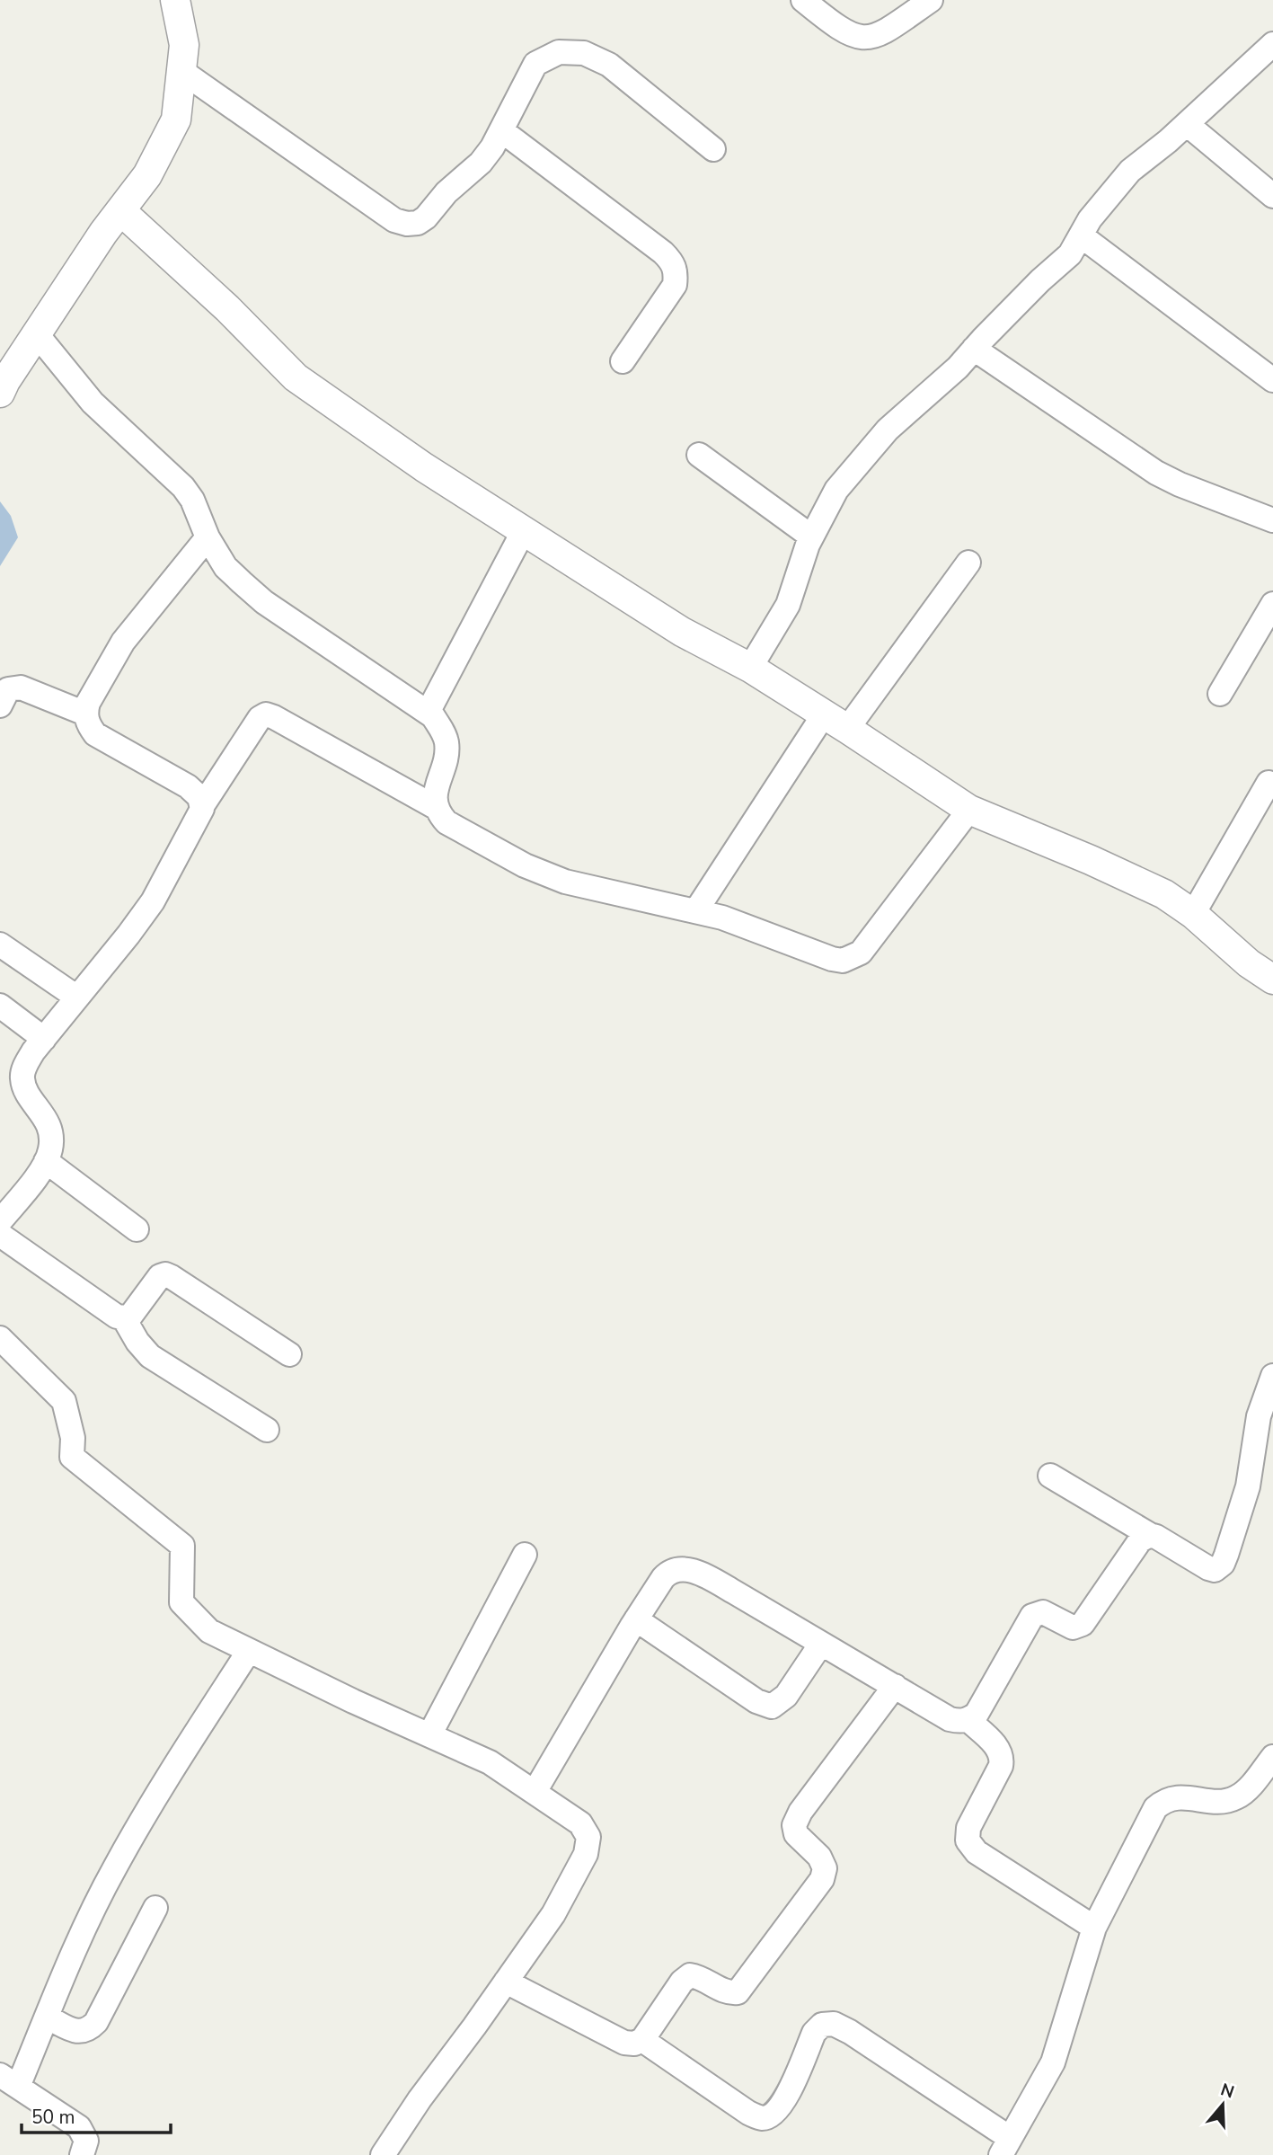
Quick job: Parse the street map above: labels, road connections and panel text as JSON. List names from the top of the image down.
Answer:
{
  "scale_bar": "50 m",
  "north": "top"
}
